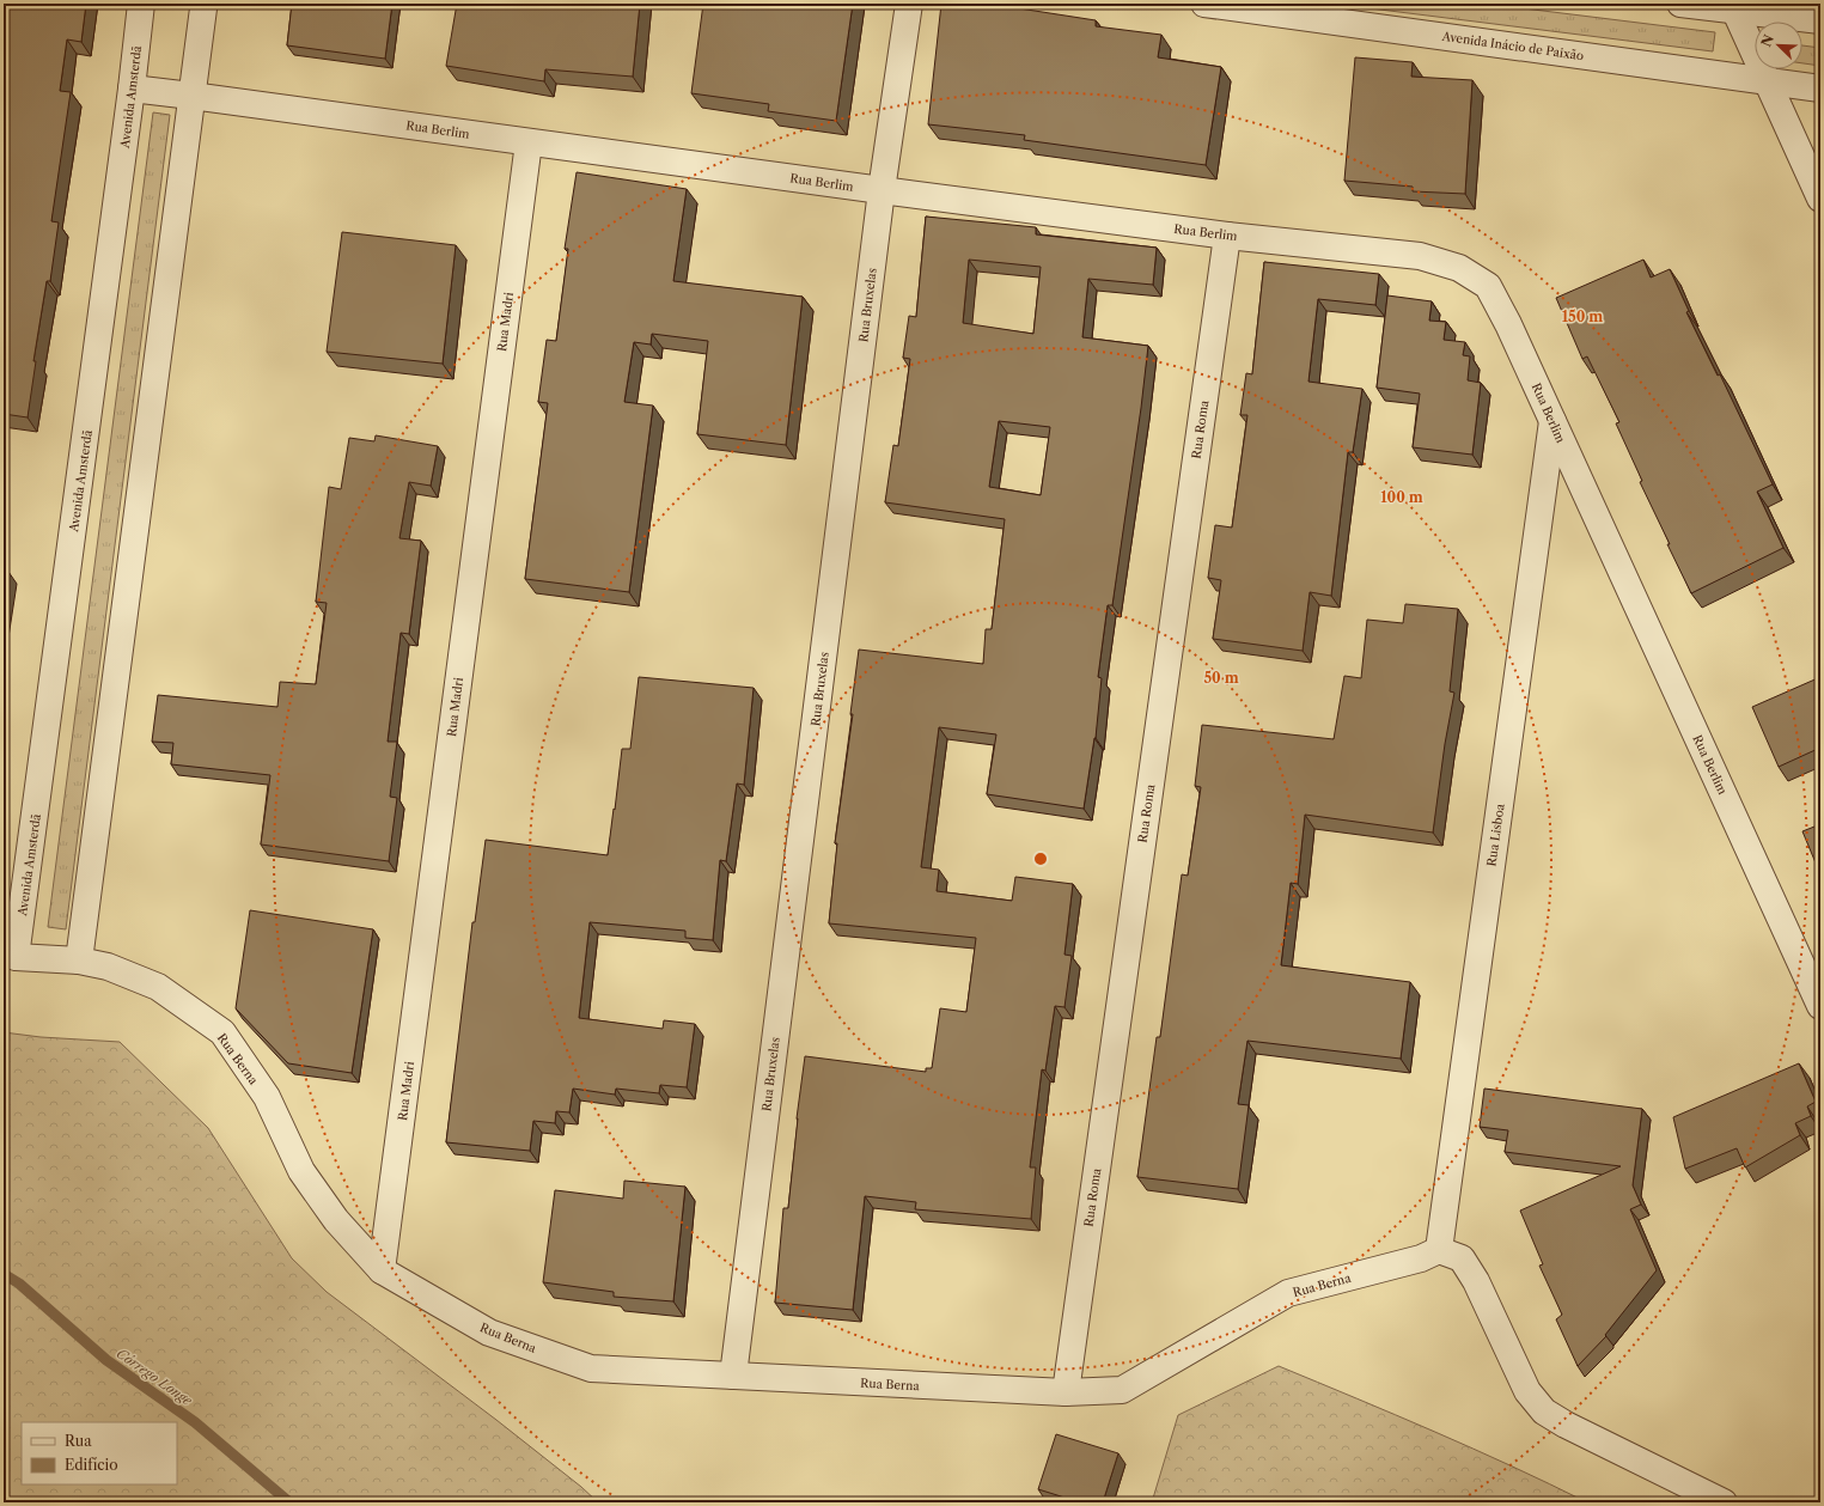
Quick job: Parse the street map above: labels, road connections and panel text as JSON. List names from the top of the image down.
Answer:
{
  "streets": {
    "street": [
      "Avenida Inácio de Paixão",
      "Avenida Amsterdã",
      "Rua Berlim",
      "Rua Bruxelas",
      "Rua Madri",
      "Rua Roma",
      "Rua Lisboa",
      "Rua Berna"
    ]
  },
  "crossings": [
    ["Avenida Amsterdã", "Rua Berlim"],
    ["Avenida Amsterdã", "Rua Berna"],
    ["Rua Berlim", "Rua Bruxelas"],
    ["Rua Berlim", "Rua Madri"],
    ["Rua Berlim", "Rua Roma"],
    ["Rua Berlim", "Rua Lisboa"],
    ["Rua Bruxelas", "Rua Berna"],
    ["Rua Madri", "Rua Berna"],
    ["Rua Roma", "Rua Berna"],
    ["Rua Lisboa", "Rua Berna"]
  ],
  "water": ["Córrego Longe"],
  "legend": ["Rua", "Edifício"],
  "north": "top left",
  "rings": ["150 m", "100 m", "50 m"]
}
